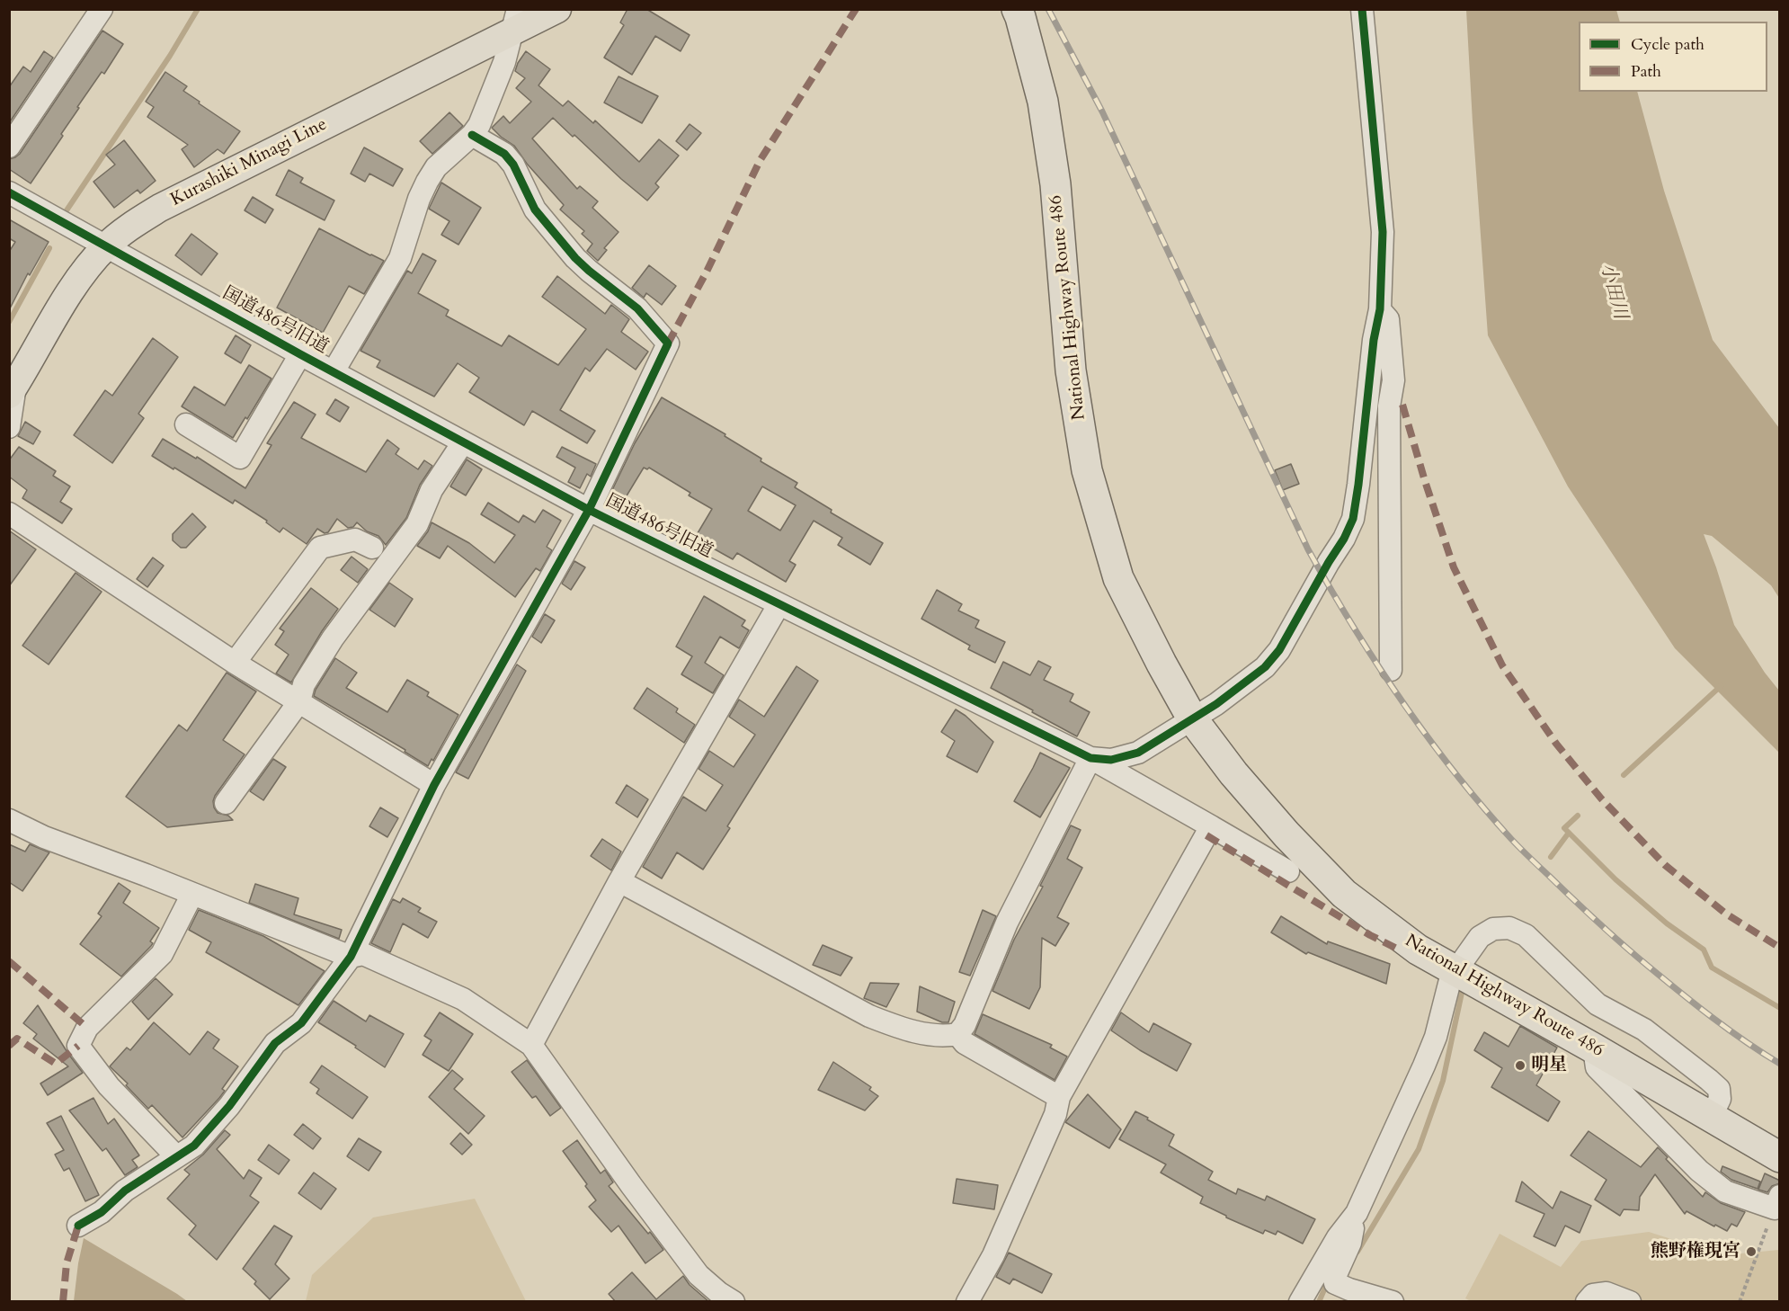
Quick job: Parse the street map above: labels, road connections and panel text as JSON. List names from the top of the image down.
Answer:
{
  "streets": {
    "highway": ["National Highway Route 486"],
    "main road": ["Kurashiki Minagi Line"],
    "street": ["国道486号旧道"]
  },
  "crossings": [
    ["Kurashiki Minagi Line", "国道486号旧道"],
    ["National Highway Route 486", "国道486号旧道"]
  ],
  "water": ["小田川"],
  "places": ["明星", "熊野権現宮"],
  "legend": ["Cycle path", "Path"]
}
